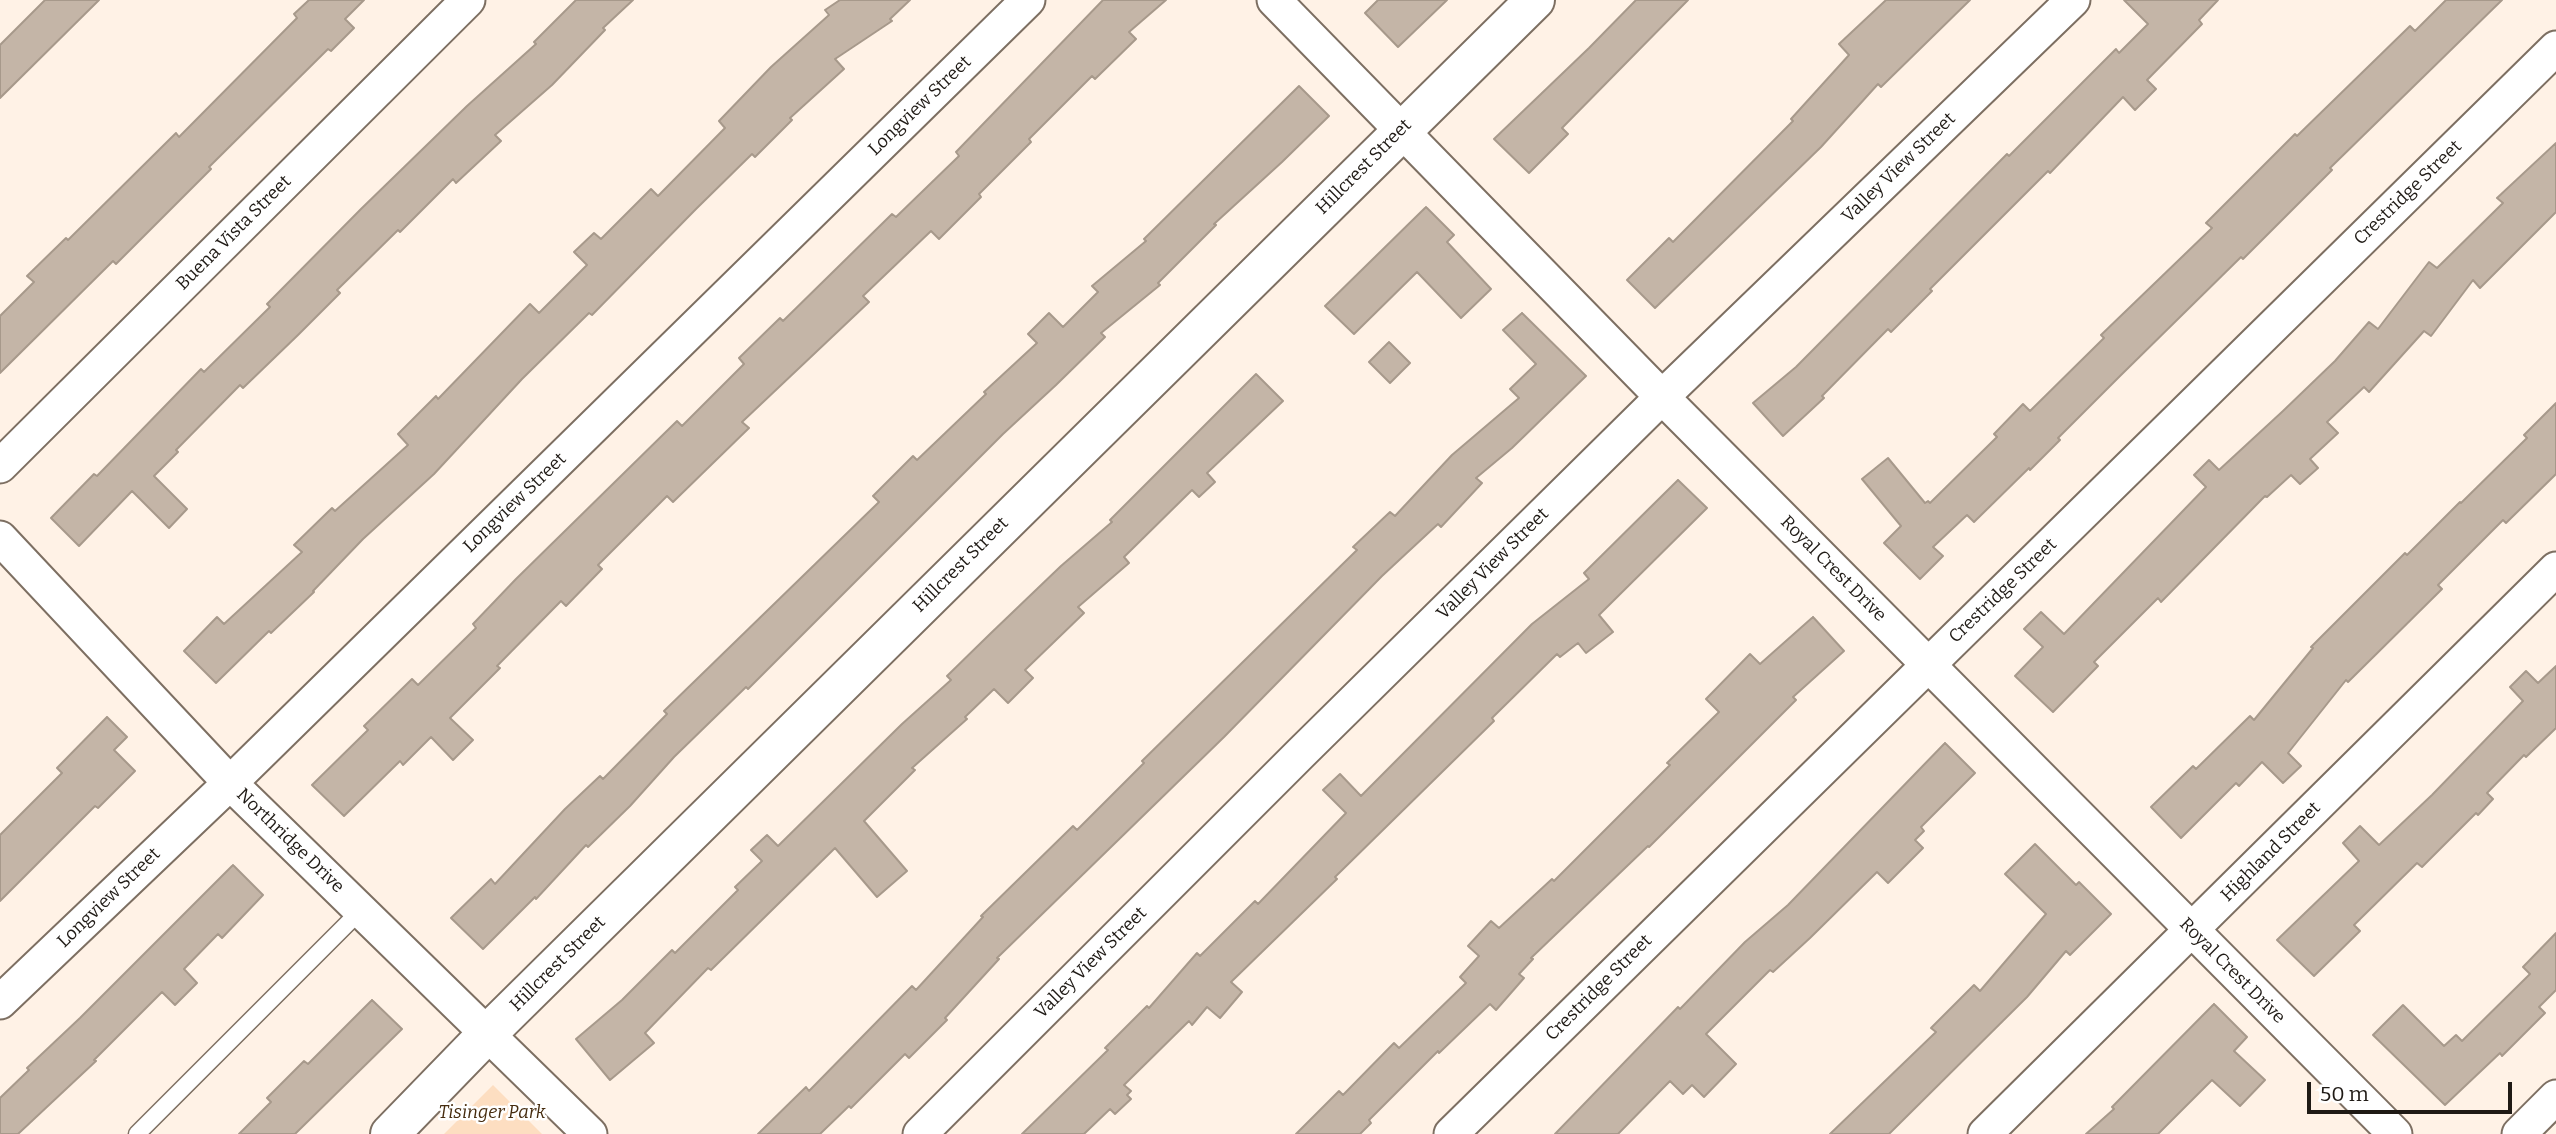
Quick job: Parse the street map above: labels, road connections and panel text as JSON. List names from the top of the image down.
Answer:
{
  "streets": {
    "street": [
      "Longview Street",
      "Hillcrest Street",
      "Valley View Street",
      "Crestridge Street",
      "Buena Vista Street",
      "Royal Crest Drive",
      "Northridge Drive",
      "Highland Street"
    ]
  },
  "crossings": [
    ["Longview Street", "Northridge Drive"],
    ["Hillcrest Street", "Royal Crest Drive"],
    ["Hillcrest Street", "Northridge Drive"],
    ["Valley View Street", "Royal Crest Drive"],
    ["Crestridge Street", "Royal Crest Drive"],
    ["Royal Crest Drive", "Highland Street"]
  ],
  "parks": ["Tisinger Park"],
  "scale_bar": "50 m"
}
